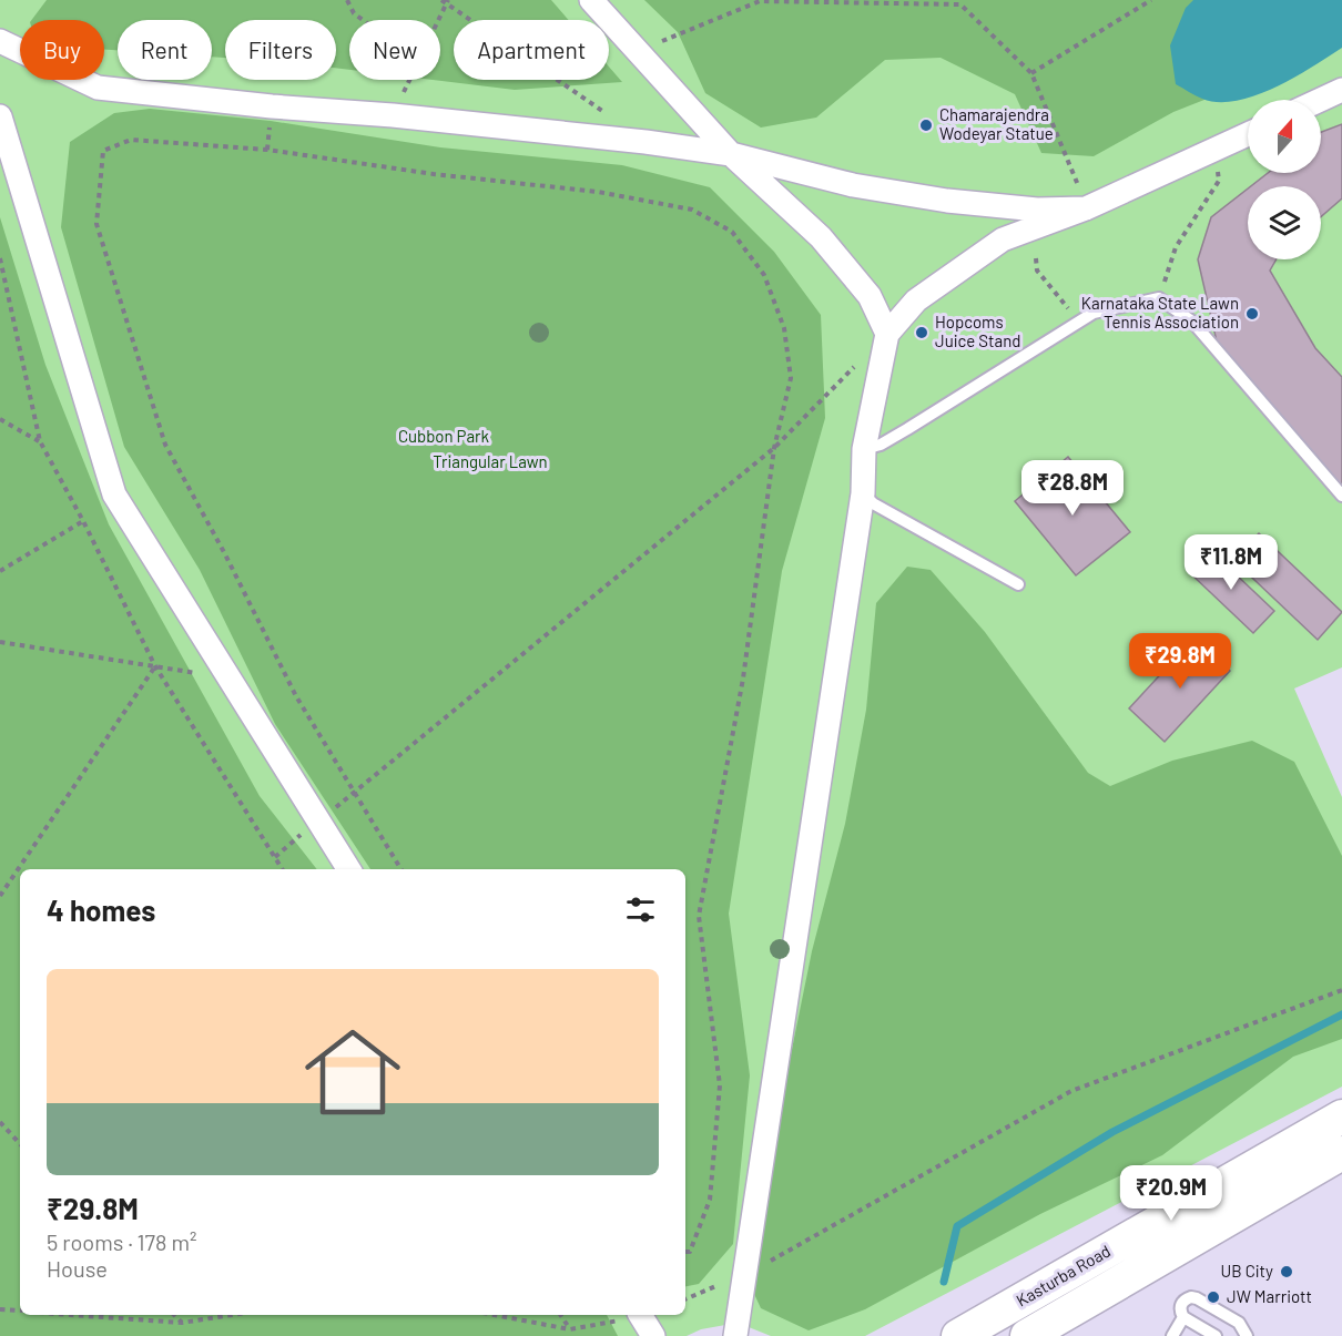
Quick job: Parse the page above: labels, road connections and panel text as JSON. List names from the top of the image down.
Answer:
{
  "streets": {
    "main road": ["Kasturba Road"]
  },
  "parks": ["Cubbon Park", "Triangular Lawn"],
  "places": [
    "Chamarajendra Wodeyar Statue",
    "Karnataka State Lawn Tennis Association",
    "Hopcoms Juice Stand",
    "UB City",
    "JW Marriott"
  ],
  "north": "top",
  "page": {
    "chip": [
      "Buy",
      "Rent",
      "Filters",
      "New",
      "Apartment"
    ],
    "price": [
      "₹28.8M",
      "₹11.8M",
      "₹29.8M",
      "₹20.9M"
    ],
    "heading": "4 homes",
    "list": [
      {
        "name": "₹29.8M",
        "note": "5 rooms · 178 m² · House"
      }
    ]
  }
}
